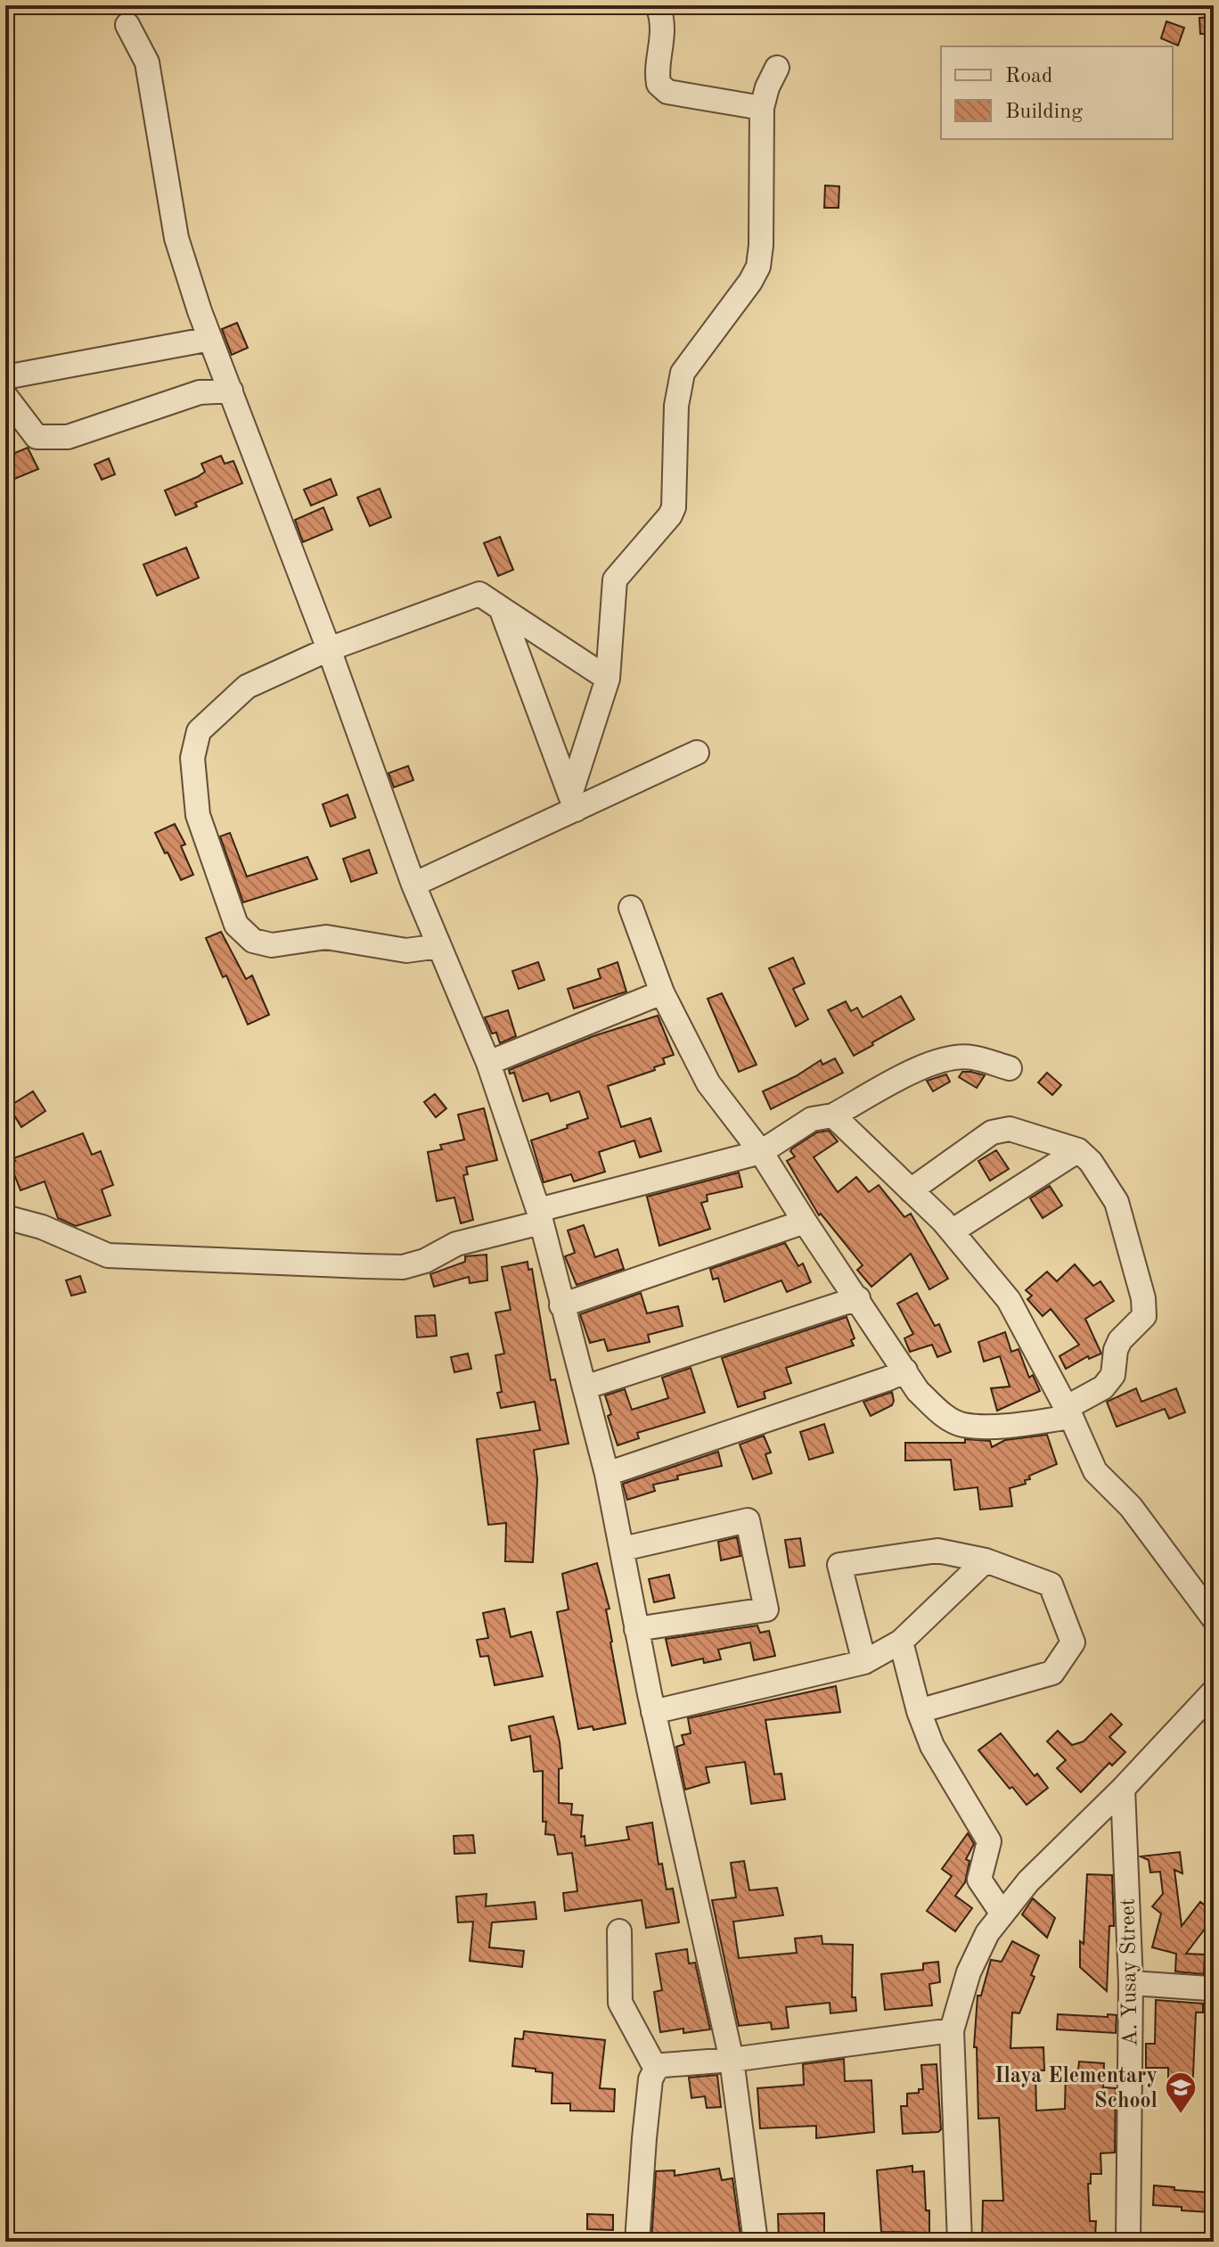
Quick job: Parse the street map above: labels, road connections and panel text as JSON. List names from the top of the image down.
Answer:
{
  "streets": {
    "street": ["A. Yusay Street"]
  },
  "places": {
    "school or university": ["Ilaya Elementary School"]
  },
  "legend": ["Road", "Building"]
}
